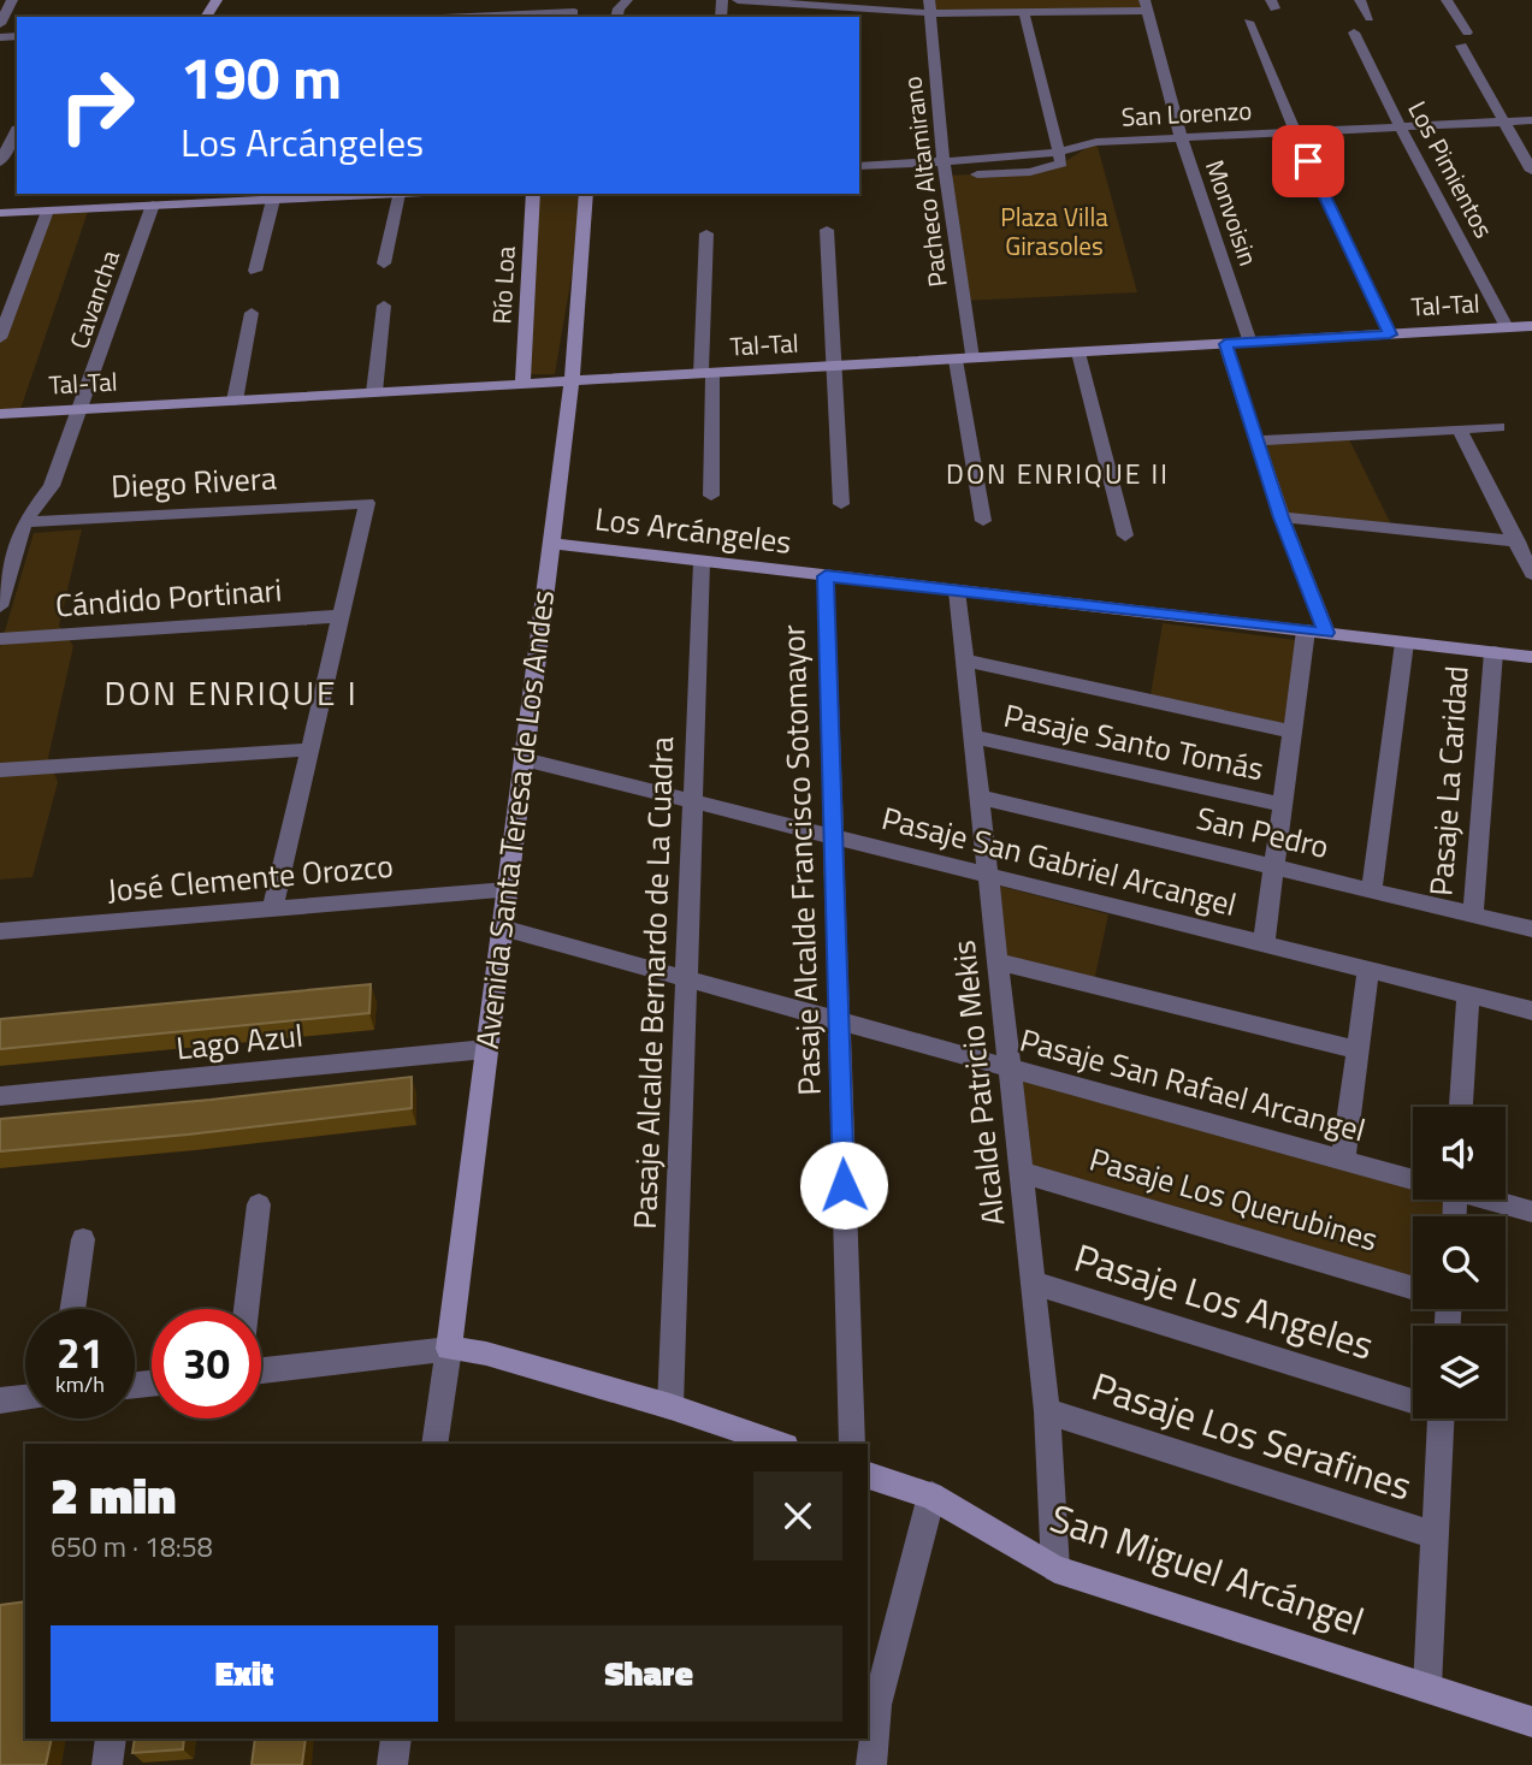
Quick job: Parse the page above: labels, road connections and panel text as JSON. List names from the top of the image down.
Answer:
{
  "streets": {
    "street": [
      "San Lorenzo",
      "Los Pimientos",
      "Pacheco Altamirano",
      "Monvoisin",
      "Río Loa",
      "Cavancha",
      "Tal-Tal",
      "Diego Rivera",
      "Los Arcángeles",
      "Cándido Portinari",
      "Pasaje Santo Tomás",
      "Pasaje La Caridad",
      "Avenida Santa Teresa de Los Andes",
      "San Pedro",
      "Pasaje Alcalde Francisco Sotomayor",
      "Pasaje San Gabriel Arcangel",
      "José Clemente Orozco",
      "Pasaje Alcalde Bernardo de La Cuadra",
      "Lago Azul",
      "Alcalde Patricio Mekis",
      "Pasaje San Rafael Arcangel",
      "Pasaje Los Querubines",
      "Pasaje Los Angeles",
      "Pasaje Los Serafines",
      "San Miguel Arcángel"
    ]
  },
  "crossings": [
    ["San Lorenzo", "Los Pimientos"],
    ["San Lorenzo", "Pacheco Altamirano"],
    ["San Lorenzo", "Monvoisin"],
    ["Los Pimientos", "Tal-Tal"],
    ["Pacheco Altamirano", "Tal-Tal"],
    ["Monvoisin", "Tal-Tal"],
    ["Río Loa", "Tal-Tal"],
    ["Cavancha", "Tal-Tal"],
    ["Cavancha", "Diego Rivera"],
    ["Tal-Tal", "Avenida Santa Teresa de Los Andes"],
    ["Diego Rivera", "Cándido Portinari"],
    ["Los Arcángeles", "Pasaje La Caridad"],
    ["Los Arcángeles", "Avenida Santa Teresa de Los Andes"],
    ["Los Arcángeles", "Pasaje Alcalde Francisco Sotomayor"],
    ["Los Arcángeles", "Pasaje Alcalde Bernardo de La Cuadra"],
    ["Los Arcángeles", "Alcalde Patricio Mekis"],
    ["Pasaje Santo Tomás", "Alcalde Patricio Mekis"],
    ["Pasaje La Caridad", "San Pedro"],
    ["Avenida Santa Teresa de Los Andes", "Pasaje San Gabriel Arcangel"],
    ["Avenida Santa Teresa de Los Andes", "José Clemente Orozco"],
    ["Avenida Santa Teresa de Los Andes", "Lago Azul"],
    ["Avenida Santa Teresa de Los Andes", "Pasaje San Rafael Arcangel"],
    ["San Pedro", "Alcalde Patricio Mekis"],
    ["Pasaje Alcalde Francisco Sotomayor", "Pasaje San Gabriel Arcangel"],
    ["Pasaje Alcalde Francisco Sotomayor", "Pasaje San Rafael Arcangel"],
    ["Pasaje San Gabriel Arcangel", "Pasaje Alcalde Bernardo de La Cuadra"],
    ["Pasaje San Gabriel Arcangel", "Alcalde Patricio Mekis"],
    ["Pasaje Alcalde Bernardo de La Cuadra", "Pasaje San Rafael Arcangel"],
    ["Alcalde Patricio Mekis", "Pasaje San Rafael Arcangel"],
    ["Alcalde Patricio Mekis", "Pasaje Los Querubines"],
    ["Alcalde Patricio Mekis", "Pasaje Los Angeles"],
    ["Alcalde Patricio Mekis", "Pasaje Los Serafines"],
    ["Alcalde Patricio Mekis", "San Miguel Arcángel"]
  ],
  "districts": ["DON ENRIQUE II", "DON ENRIQUE I"],
  "parks": ["Plaza Villa Girasoles"],
  "page": {
    "turn": ["190 m", "Los Arcángeles"],
    "speed": "21 km/h",
    "limit": "30",
    "heading": ["2 min", "650 m · 18:58"],
    "buttons": ["Exit", "Share"]
  }
}
